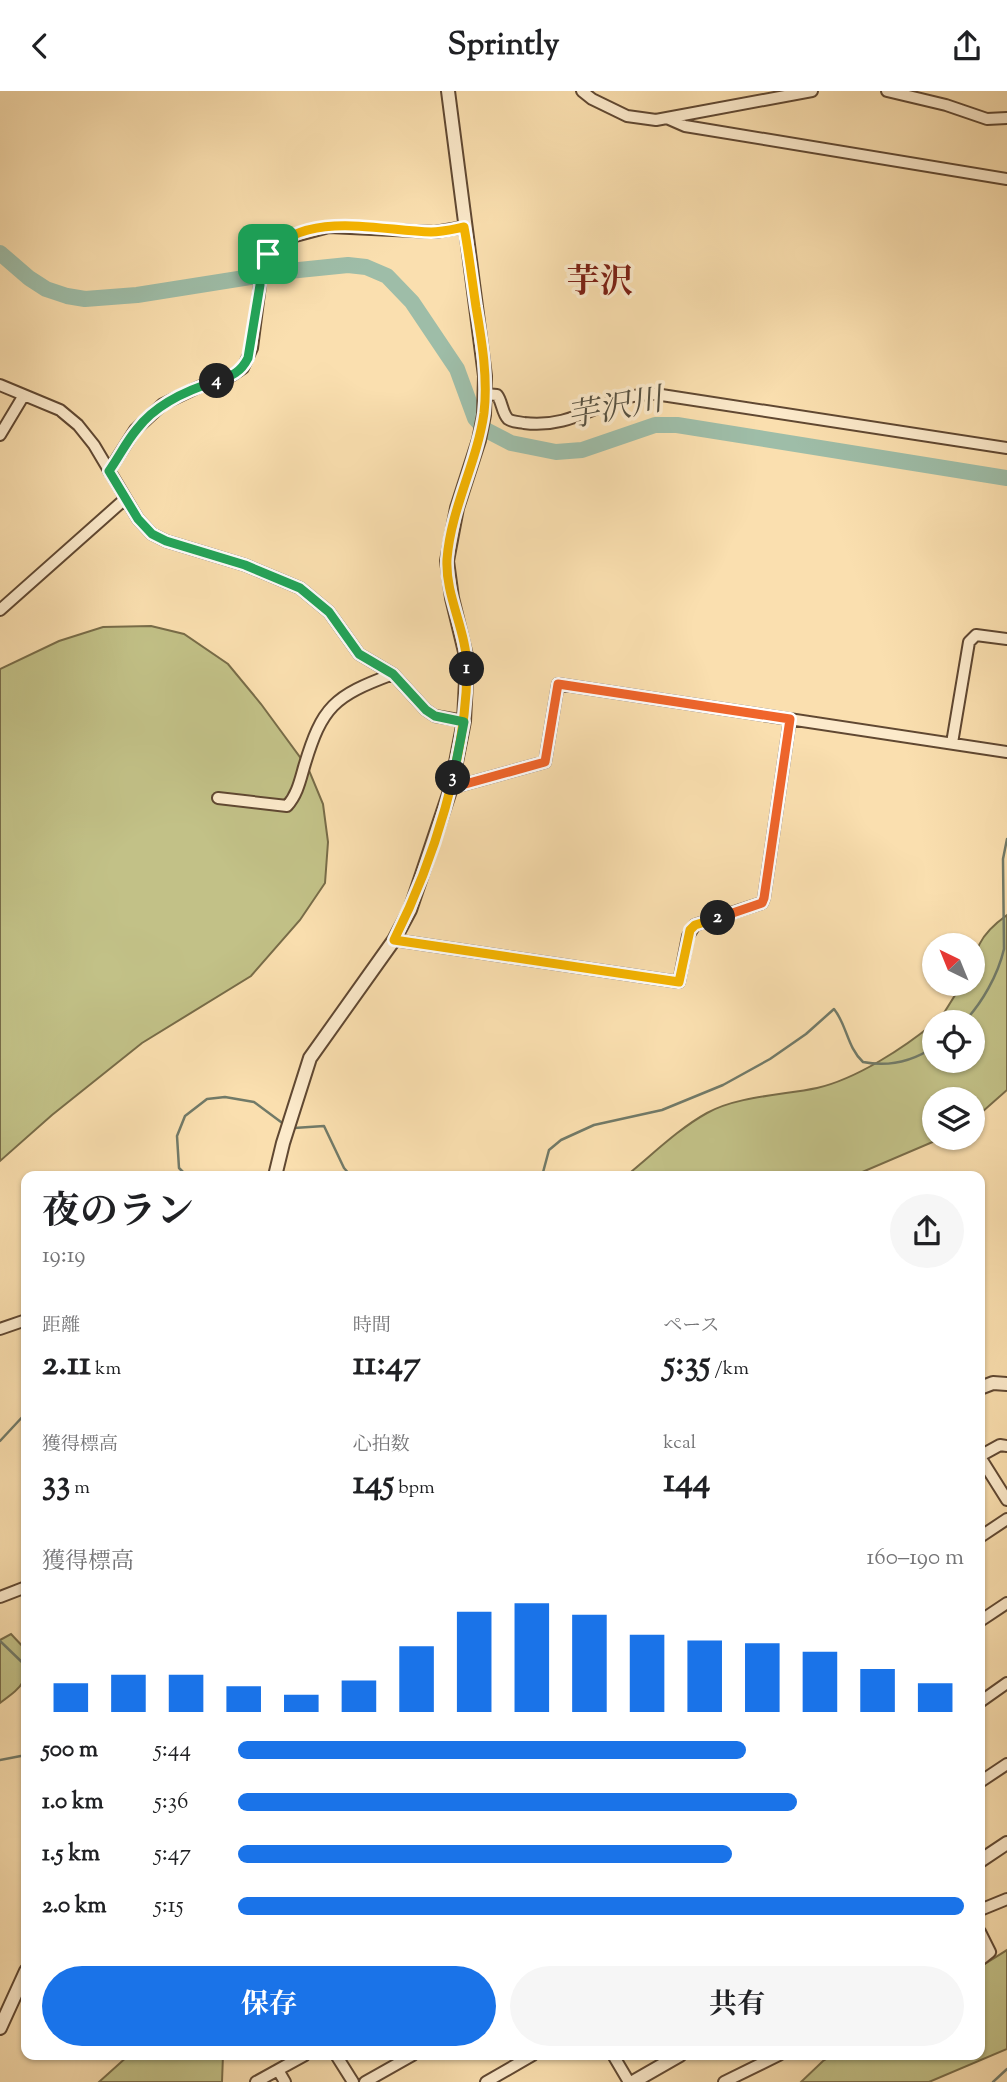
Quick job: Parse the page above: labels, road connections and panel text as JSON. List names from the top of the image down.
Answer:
{
  "districts": ["芋沢"],
  "water": ["芋沢川"],
  "north": "top left",
  "page": {
    "header": "Sprintly",
    "pins": [
      "4",
      "1",
      "3",
      "2"
    ],
    "heading": ["夜のラン", "19:19"],
    "stats": [
      ["距離", "2.11 km"],
      ["時間", "11:47"],
      ["ペース", "5:35 /km"],
      ["獲得標高", "33 m"],
      ["心拍数", "145 bpm"],
      ["kcal", "144"]
    ],
    "chart": ["獲得標高", "160–190 m"],
    "list": [
      {
        "name": "500 m",
        "note": "5:44"
      },
      {
        "name": "1.0 km",
        "note": "5:36"
      },
      {
        "name": "1.5 km",
        "note": "5:47"
      },
      {
        "name": "2.0 km",
        "note": "5:15"
      }
    ],
    "buttons": ["保存", "共有"]
  }
}
